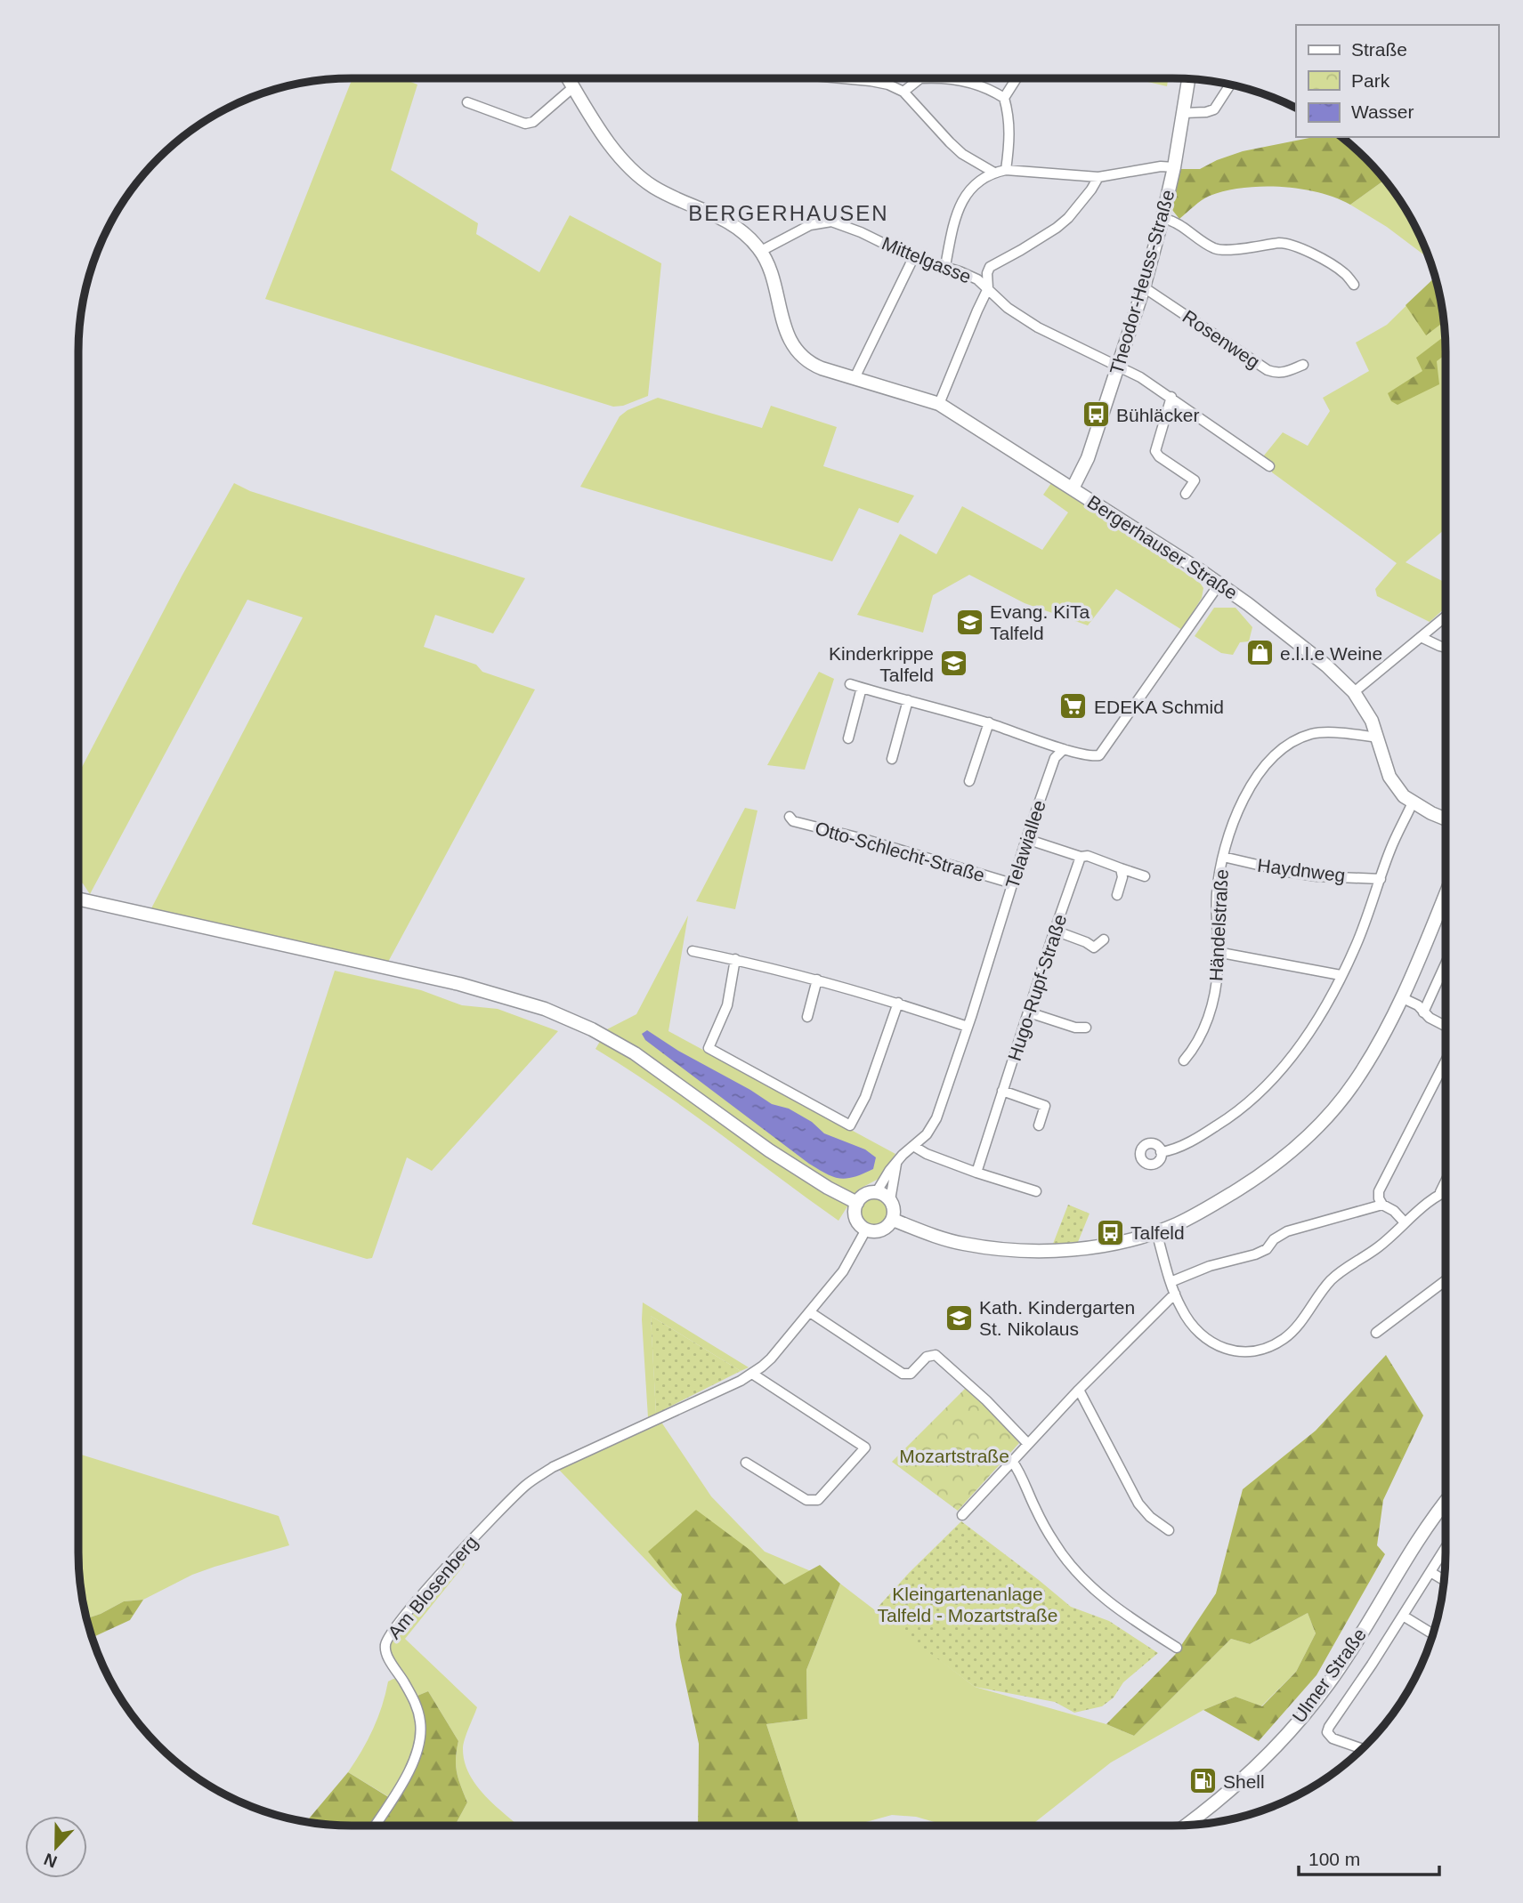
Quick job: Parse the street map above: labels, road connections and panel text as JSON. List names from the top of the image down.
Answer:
{
  "streets": {
    "main road": ["Theodor-Heuss-Straße", "Bergerhauser Straße", "Ulmer Straße"],
    "street": [
      "Mittelgasse",
      "Rosenweg",
      "Telawiallee",
      "Otto-Schlecht-Straße",
      "Haydnweg",
      "Händelstraße",
      "Hugo-Rupf-Straße",
      "Am Blosenberg"
    ]
  },
  "crossings": [
    ["Mittelgasse", "Theodor-Heuss-Straße"],
    ["Mittelgasse", "Bergerhauser Straße"],
    ["Theodor-Heuss-Straße", "Rosenweg"],
    ["Theodor-Heuss-Straße", "Bergerhauser Straße"],
    ["Bergerhauser Straße", "Händelstraße"],
    ["Telawiallee", "Otto-Schlecht-Straße"],
    ["Telawiallee", "Am Blosenberg"],
    ["Haydnweg", "Händelstraße"]
  ],
  "districts": ["BERGERHAUSEN"],
  "parks": ["Mozartstraße", "Kleingartenanlage Talfeld - Mozartstraße"],
  "places": {
    "bus stop": ["Bühläcker", "Talfeld"],
    "school or university": ["Evang. KiTa Talfeld", "Kinderkrippe Talfeld", "Kath. Kindergarten St. Nikolaus"],
    "shop": ["e.l.l.e Weine"],
    "supermarket": ["EDEKA Schmid"],
    "fuel station": ["Shell"]
  },
  "legend": ["Straße", "Park", "Wasser"],
  "scale_bar": "100 m",
  "north": "bottom"
}
